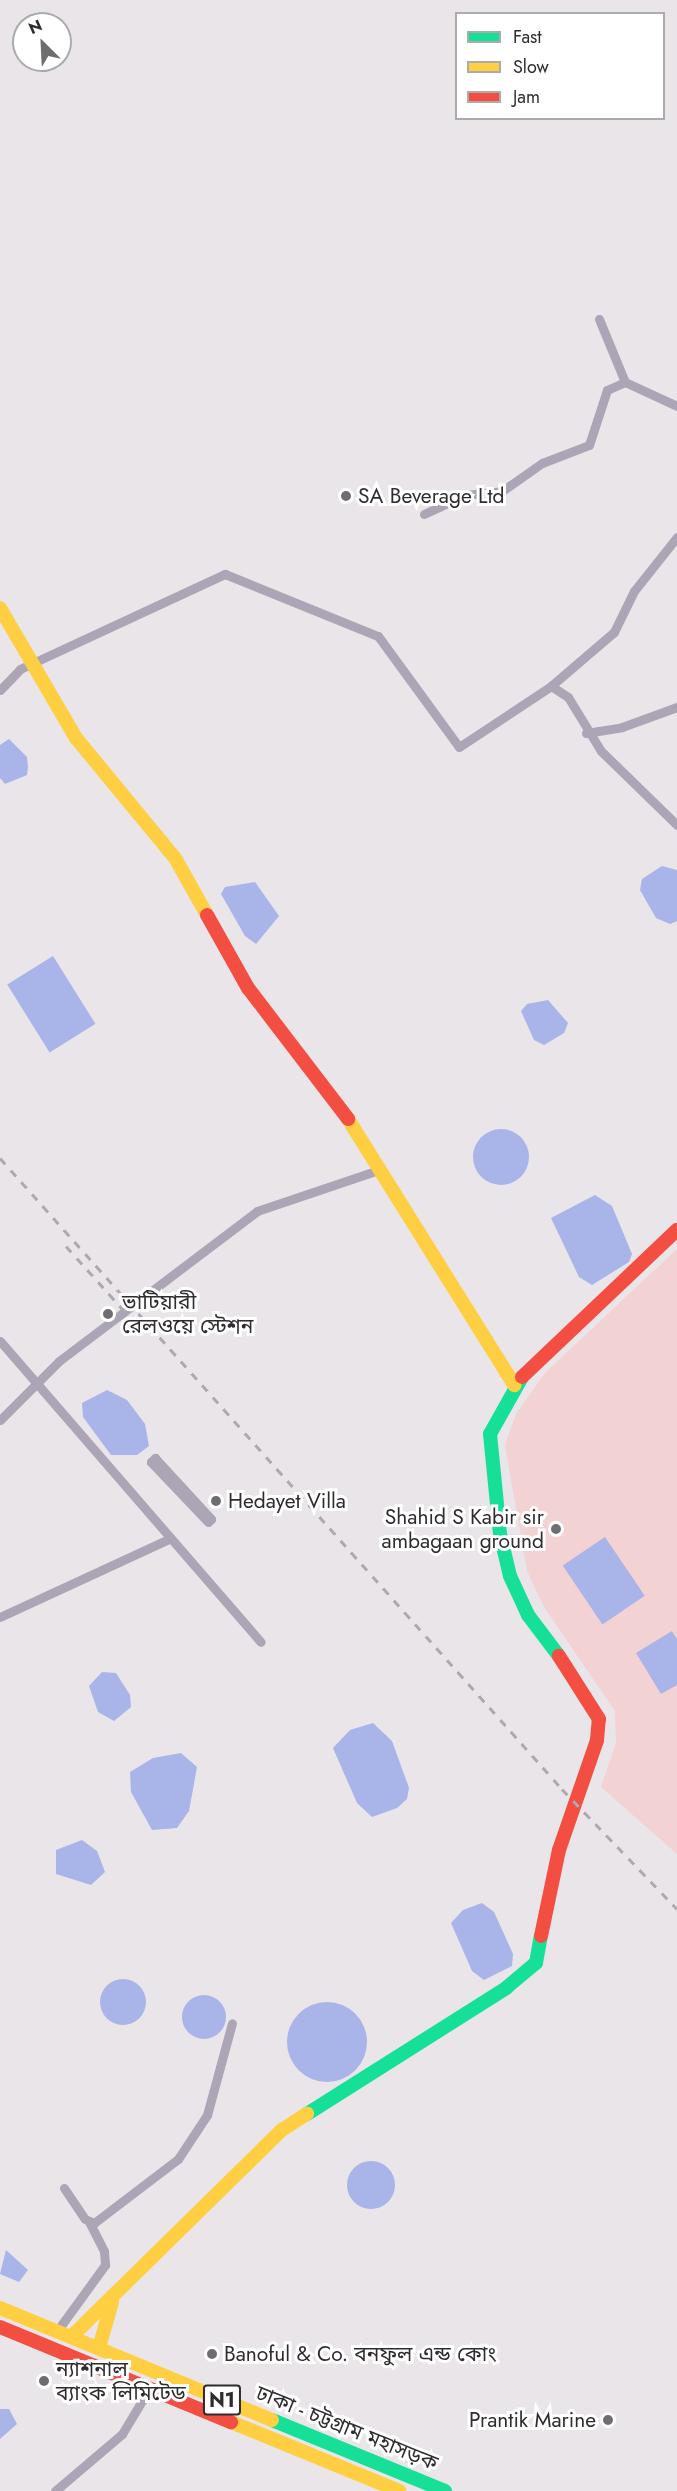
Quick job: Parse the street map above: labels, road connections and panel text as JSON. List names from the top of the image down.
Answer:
{
  "streets": {
    "main road": ["N1", "ঢাকা - চট্টগ্রাম মহাসড়ক"]
  },
  "places": [
    "SA Beverage Ltd",
    "ভাটিয়ারী রেলওয়ে স্টেশন",
    "Hedayet Villa",
    "Shahid S Kabir sir ambagaan ground",
    "Banoful & Co. বনফুল এন্ড কোং",
    "ন্যাশনাল ব্যাংক লিমিটেড",
    "Prantik Marine"
  ],
  "legend": ["Fast", "Slow", "Jam"],
  "north": "top left"
}
